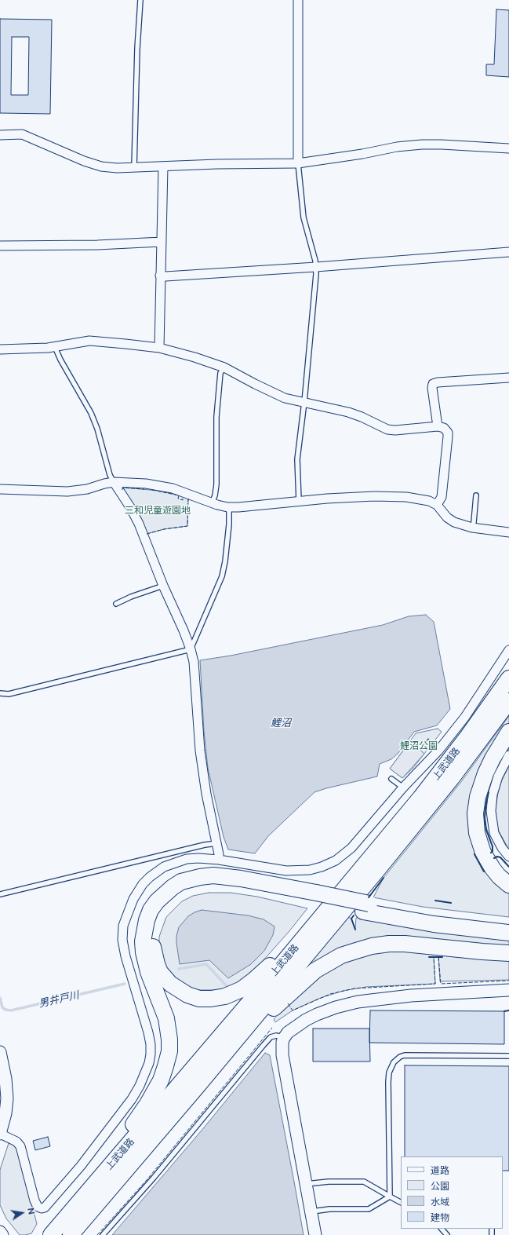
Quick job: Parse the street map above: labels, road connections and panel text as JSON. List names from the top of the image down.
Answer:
{
  "streets": {
    "highway": ["上武道路"]
  },
  "water": ["鯉沼", "男井戸川"],
  "parks": ["三和児童遊園地", "鯉沼公園"],
  "legend": [
    "道路",
    "公園",
    "水域",
    "建物"
  ],
  "north": "right"
}
